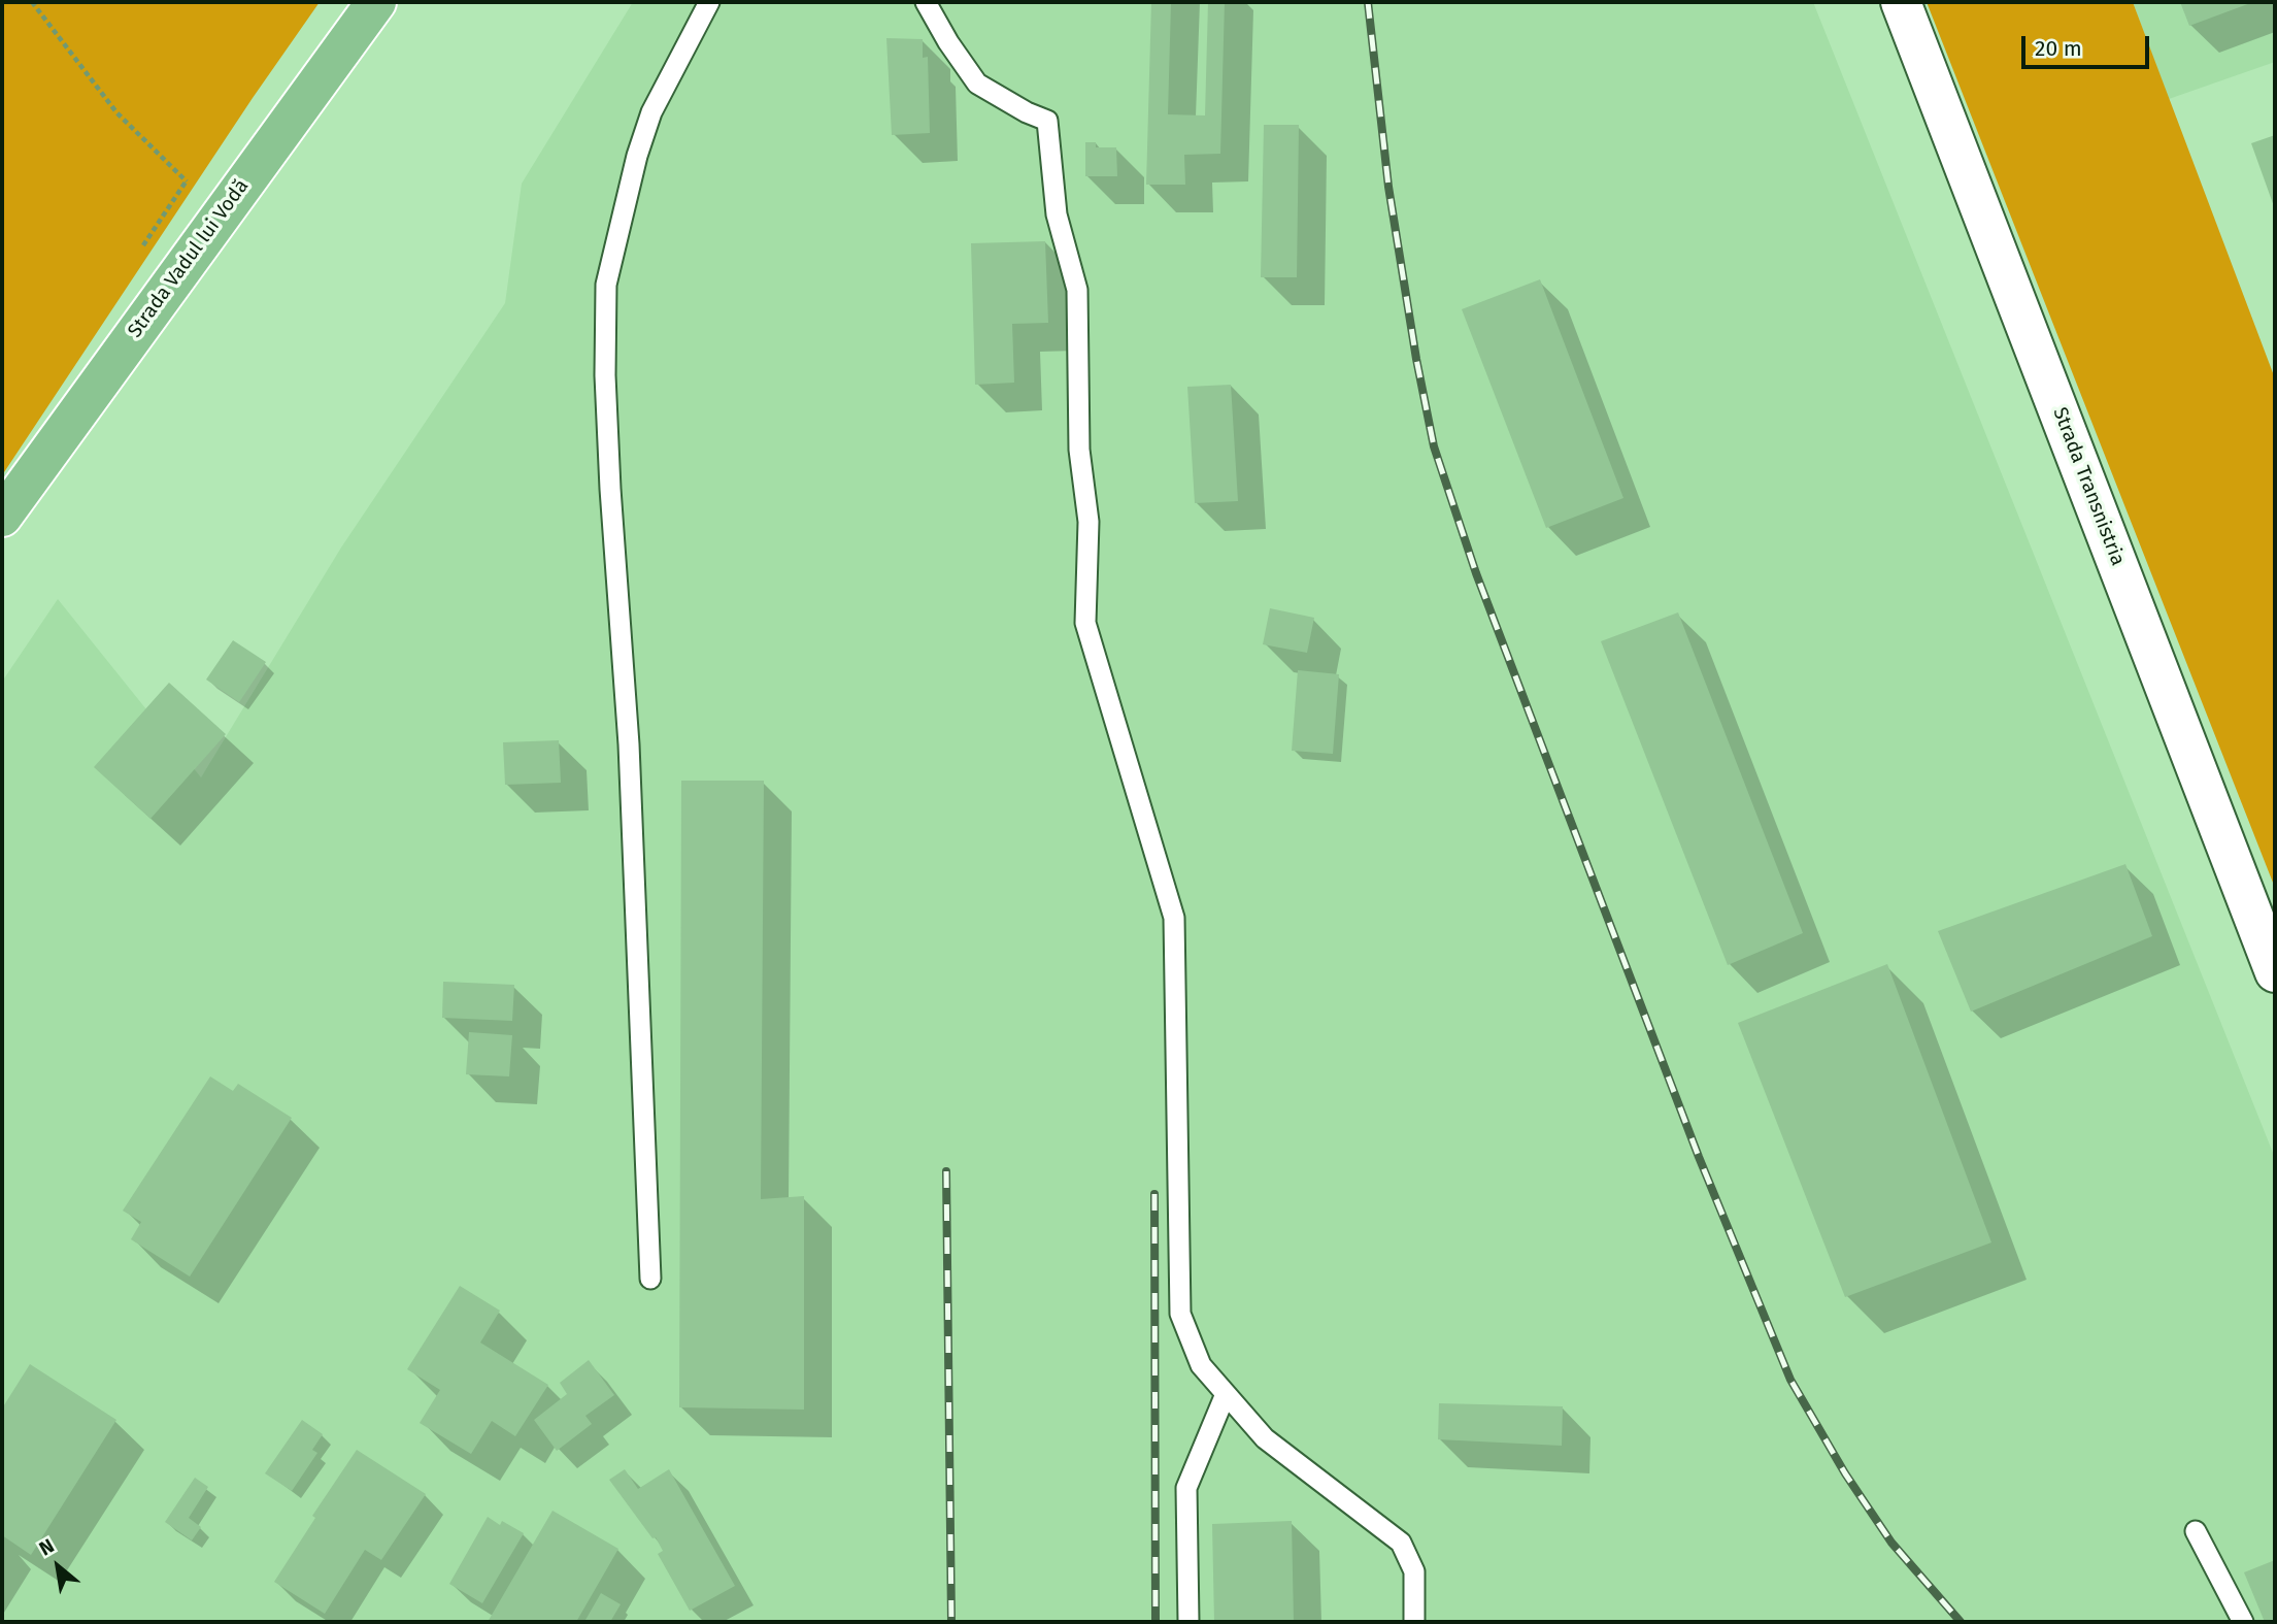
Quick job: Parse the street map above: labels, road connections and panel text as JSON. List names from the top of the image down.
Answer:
{
  "streets": {
    "main road": ["Strada Vadul lui Vodă"],
    "street": ["Strada Transnistria"]
  },
  "scale_bar": "20 m",
  "north": "top left"
}
